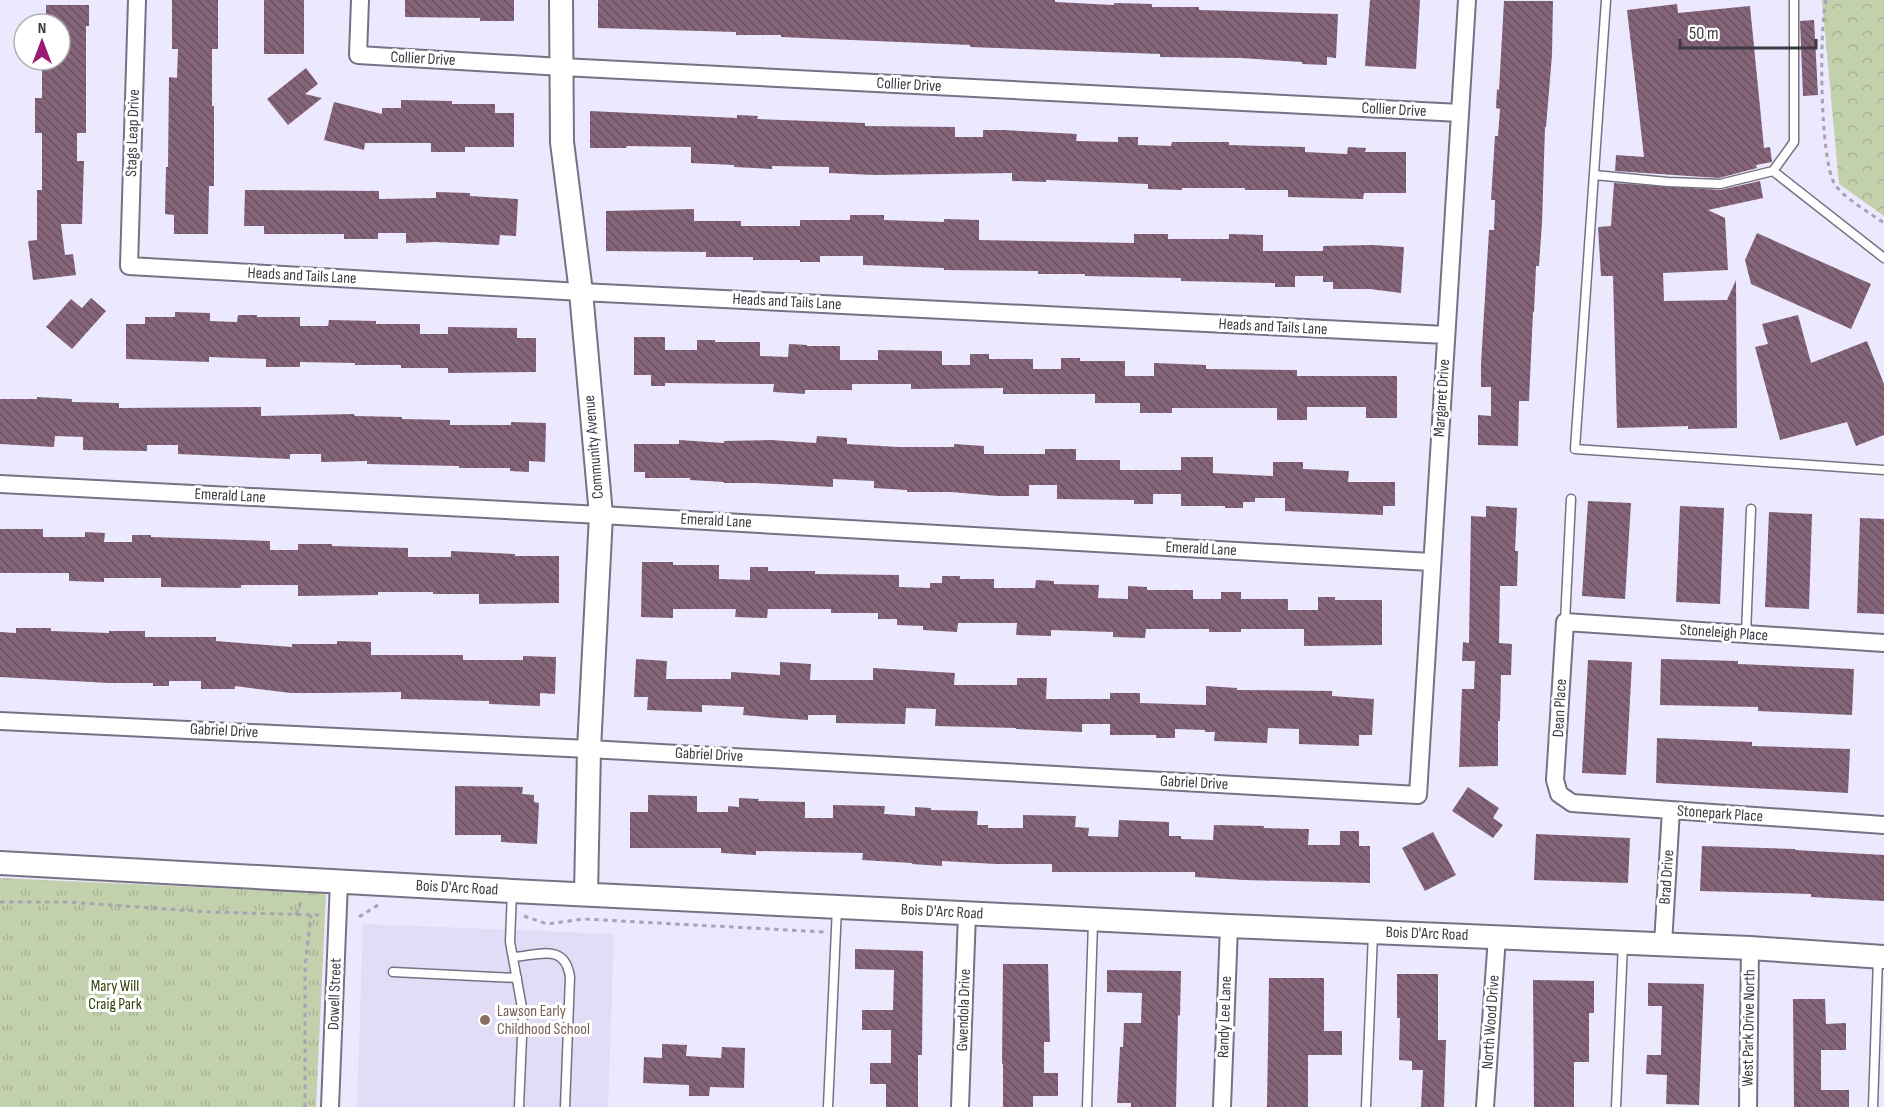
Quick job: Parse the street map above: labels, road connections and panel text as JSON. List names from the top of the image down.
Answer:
{
  "streets": {
    "street": [
      "Collier Drive",
      "Stags Leap Drive",
      "Heads and Tails Lane",
      "Margaret Drive",
      "Community Avenue",
      "Emerald Lane",
      "Stoneleigh Place",
      "Dean Place",
      "Gabriel Drive",
      "Stonepark Place",
      "Brad Drive",
      "Bois D'Arc Road",
      "Dowell Street",
      "Gwendola Drive",
      "Randy Lee Lane",
      "North Wood Drive",
      "West Park Drive North"
    ]
  },
  "crossings": [
    ["Collier Drive", "Margaret Drive"],
    ["Collier Drive", "Community Avenue"],
    ["Stags Leap Drive", "Heads and Tails Lane"],
    ["Heads and Tails Lane", "Margaret Drive"],
    ["Heads and Tails Lane", "Community Avenue"],
    ["Margaret Drive", "Emerald Lane"],
    ["Margaret Drive", "Gabriel Drive"],
    ["Community Avenue", "Emerald Lane"],
    ["Community Avenue", "Gabriel Drive"],
    ["Community Avenue", "Bois D'Arc Road"],
    ["Stoneleigh Place", "Dean Place"],
    ["Dean Place", "Stonepark Place"],
    ["Stonepark Place", "Brad Drive"],
    ["Brad Drive", "Bois D'Arc Road"],
    ["Bois D'Arc Road", "Dowell Street"],
    ["Bois D'Arc Road", "Gwendola Drive"],
    ["Bois D'Arc Road", "Randy Lee Lane"],
    ["Bois D'Arc Road", "North Wood Drive"],
    ["Bois D'Arc Road", "West Park Drive North"]
  ],
  "parks": ["Mary Will Craig Park"],
  "places": ["Lawson Early Childhood School"],
  "scale_bar": "50 m",
  "north": "top"
}
